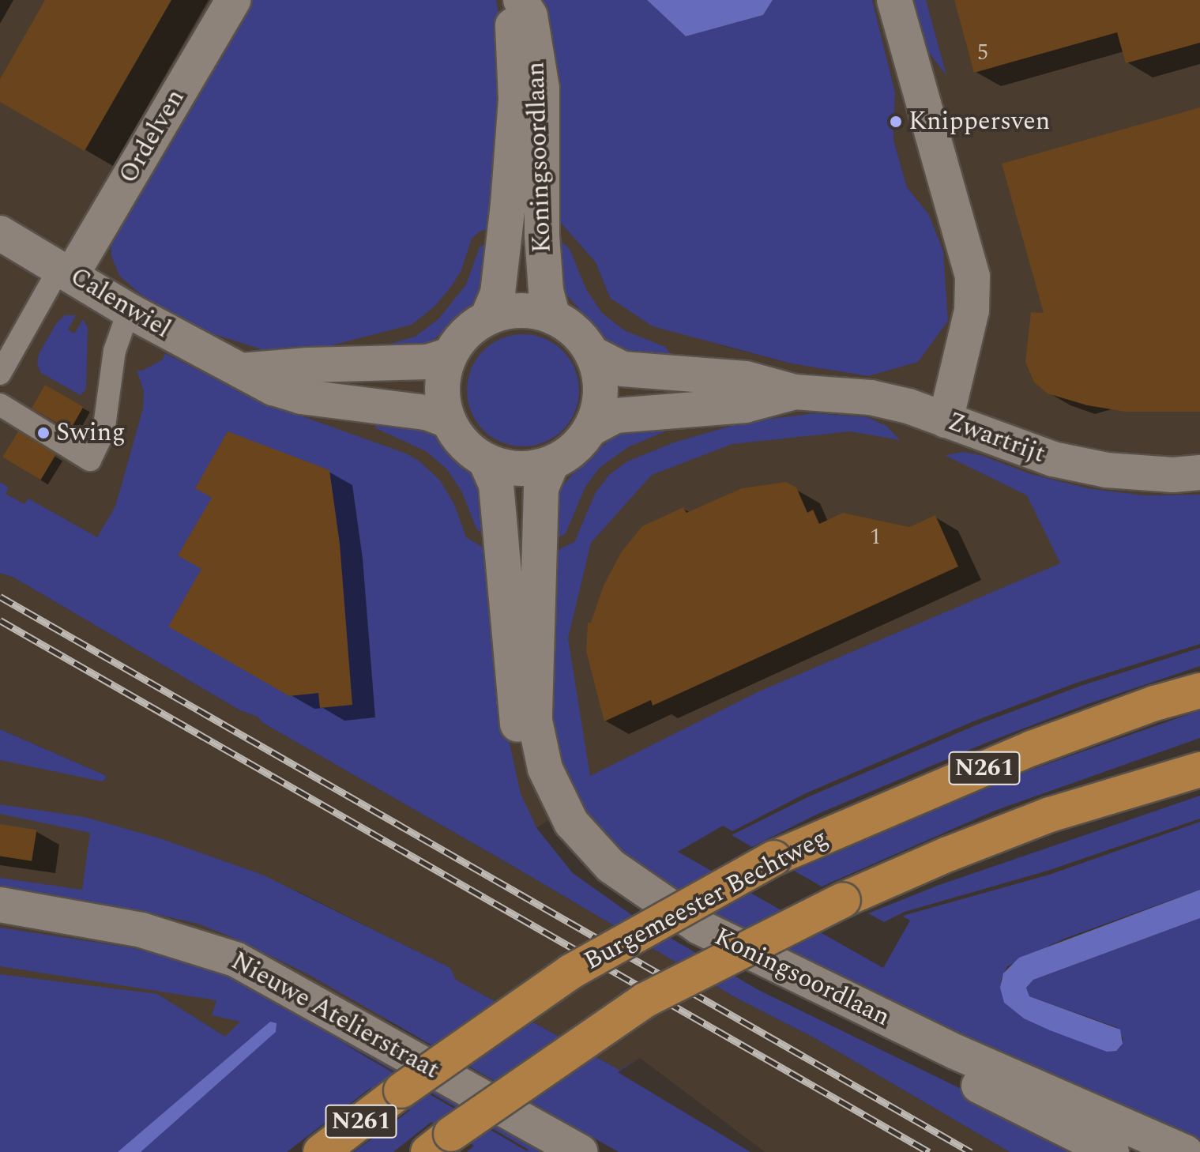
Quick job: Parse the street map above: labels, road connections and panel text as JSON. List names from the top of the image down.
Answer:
{
  "streets": {
    "main road": ["N261", "Burgemeester Bechtweg"],
    "street": [
      "Ordelven",
      "Koningsoordlaan",
      "Calenwiel",
      "Zwartrijt",
      "Nieuwe Atelierstraat"
    ]
  },
  "crossings": [
    ["Ordelven", "Calenwiel"],
    ["Koningsoordlaan", "Calenwiel"],
    ["Koningsoordlaan", "Zwartrijt"],
    ["Calenwiel", "Zwartrijt"]
  ],
  "places": ["Knippersven", "Swing"],
  "house_numbers": ["5", "1"]
}
